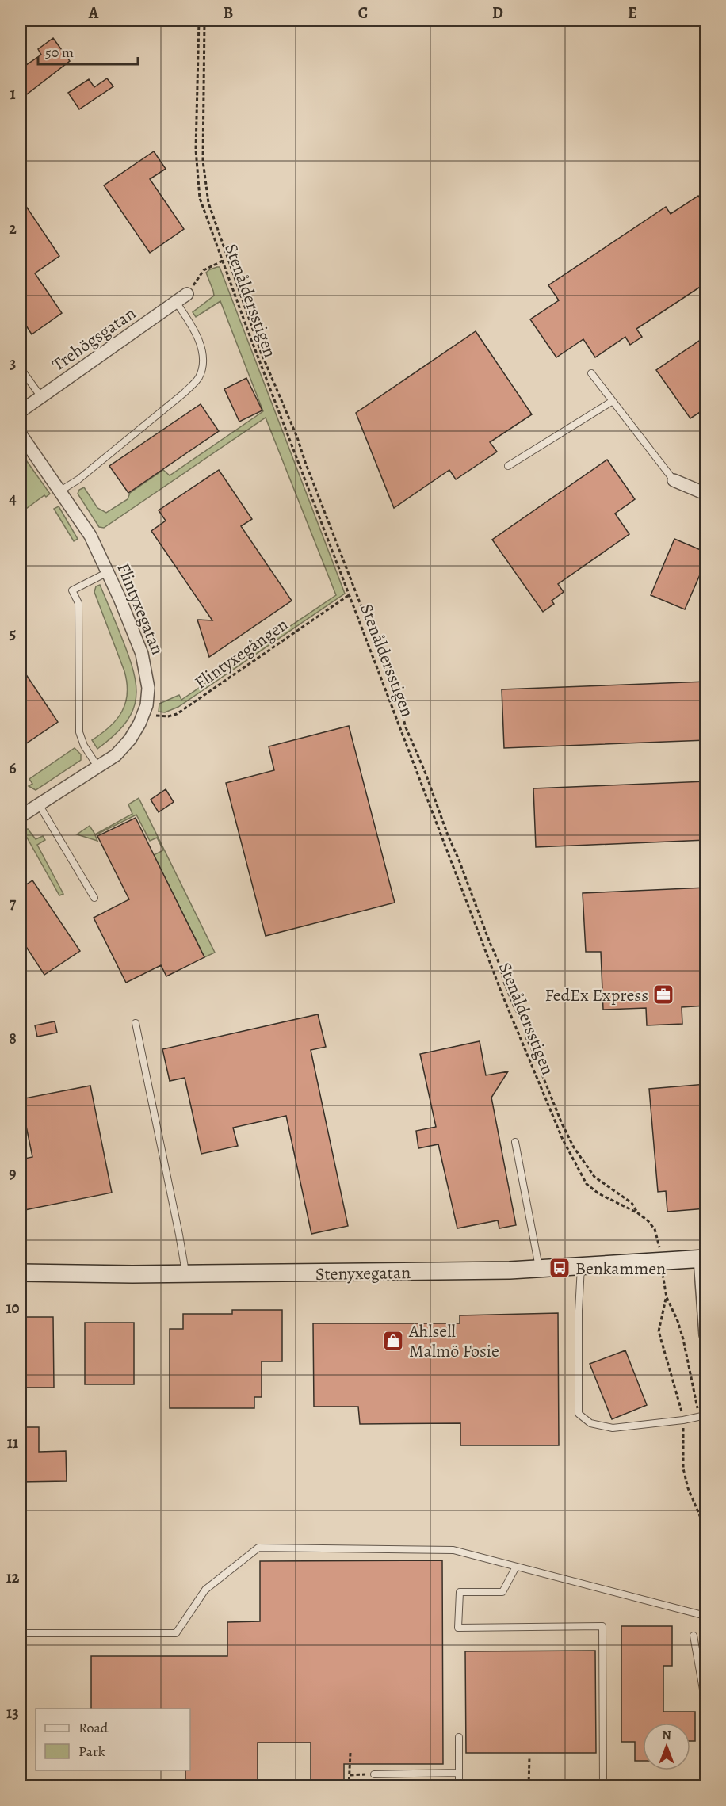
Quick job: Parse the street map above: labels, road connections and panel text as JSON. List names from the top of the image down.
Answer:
{
  "streets": {
    "street": ["Trehögsgatan", "Flintyxegatan", "Stenyxegatan"],
    "path": ["Stenåldersstigen", "Flintyxegången"]
  },
  "crossings": [
    ["Stenåldersstigen", "Flintyxegången"],
    ["Stenåldersstigen", "Stenyxegatan"],
    ["Flintyxegatan", "Flintyxegången"]
  ],
  "places": {
    "office": ["FedEx Express"],
    "bus stop": ["Benkammen"],
    "shop": ["Ahlsell Malmö Fosie"]
  },
  "legend": ["Road", "Park"],
  "scale_bar": "50 m",
  "north": "top",
  "grid": {
    "columns": [
      "A",
      "B",
      "C",
      "D",
      "E"
    ],
    "rows": [
      "1",
      "2",
      "3",
      "4",
      "5",
      "6",
      "7",
      "8",
      "9",
      "10",
      "11",
      "12",
      "13"
    ]
  }
}
